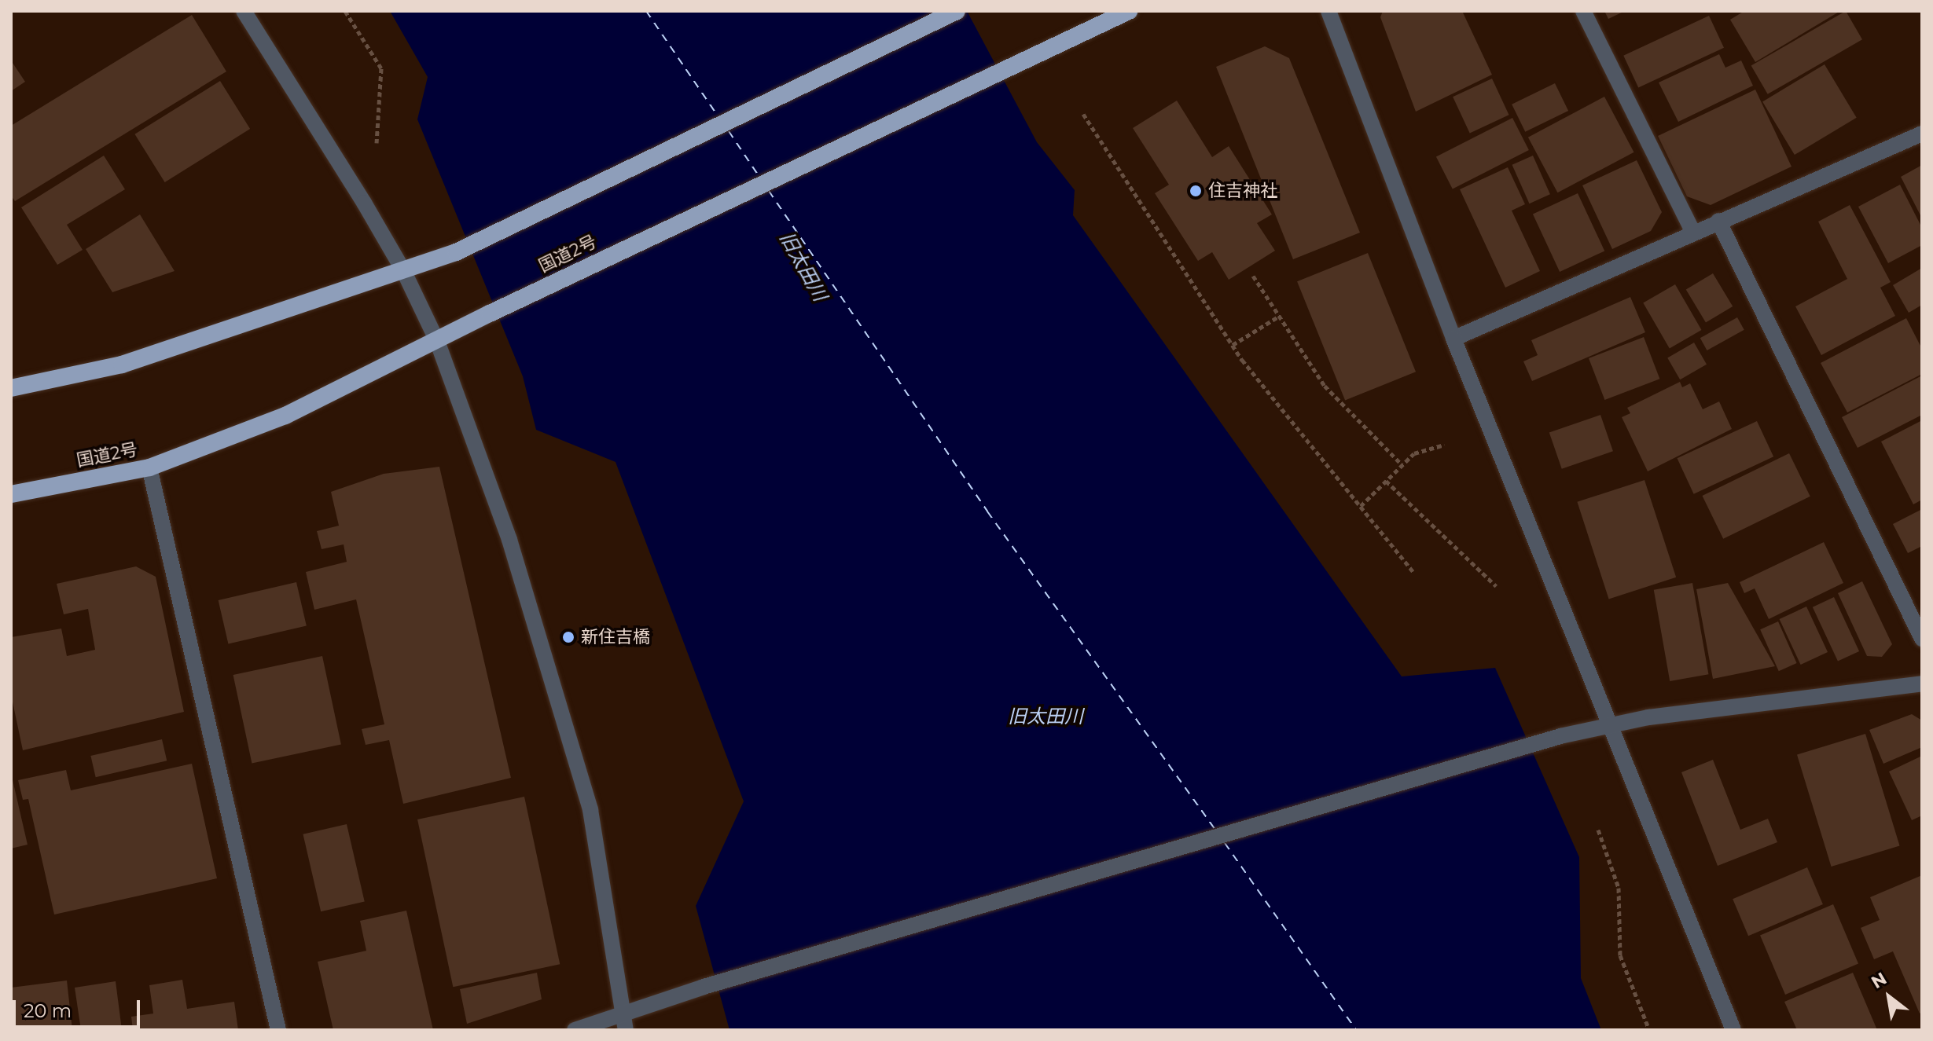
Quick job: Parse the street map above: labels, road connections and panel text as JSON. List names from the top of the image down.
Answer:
{
  "streets": {
    "highway": ["国道2号"]
  },
  "water": ["旧太田川"],
  "places": ["住吉神社", "新住吉橋"],
  "scale_bar": "20 m",
  "north": "top left"
}
